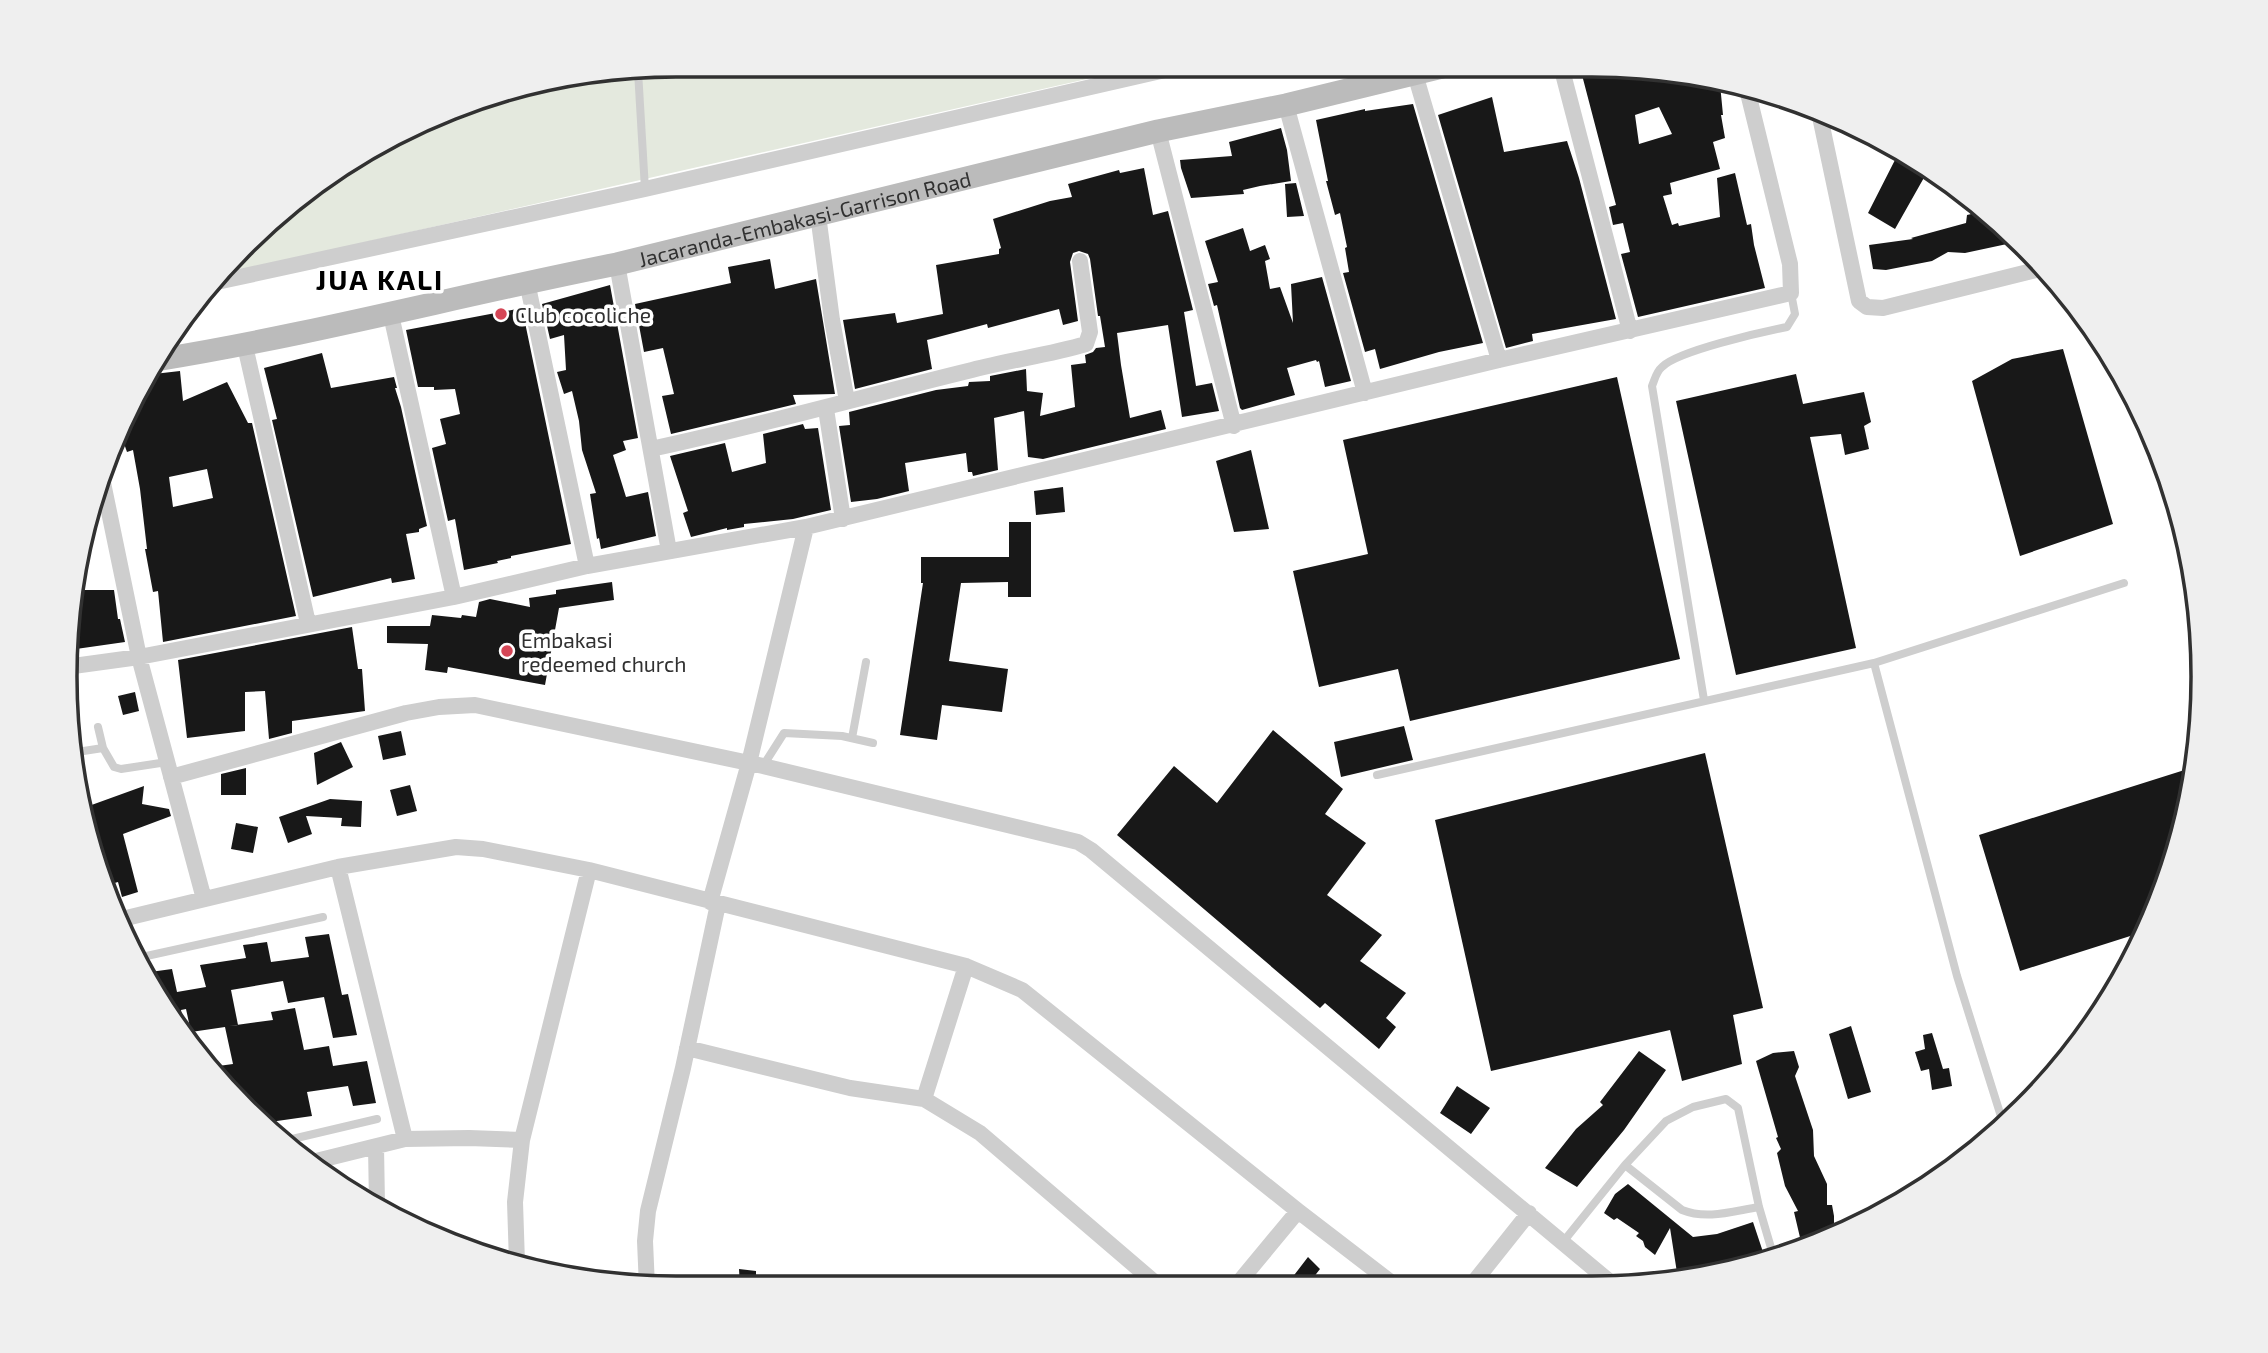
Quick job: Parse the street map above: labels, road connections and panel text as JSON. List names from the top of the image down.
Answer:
{
  "streets": {
    "street": ["Jacaranda-Embakasi-Garrison Road"]
  },
  "districts": ["JUA KALI"],
  "places": ["Club cocoliche", "Embakasi redeemed church"]
}
